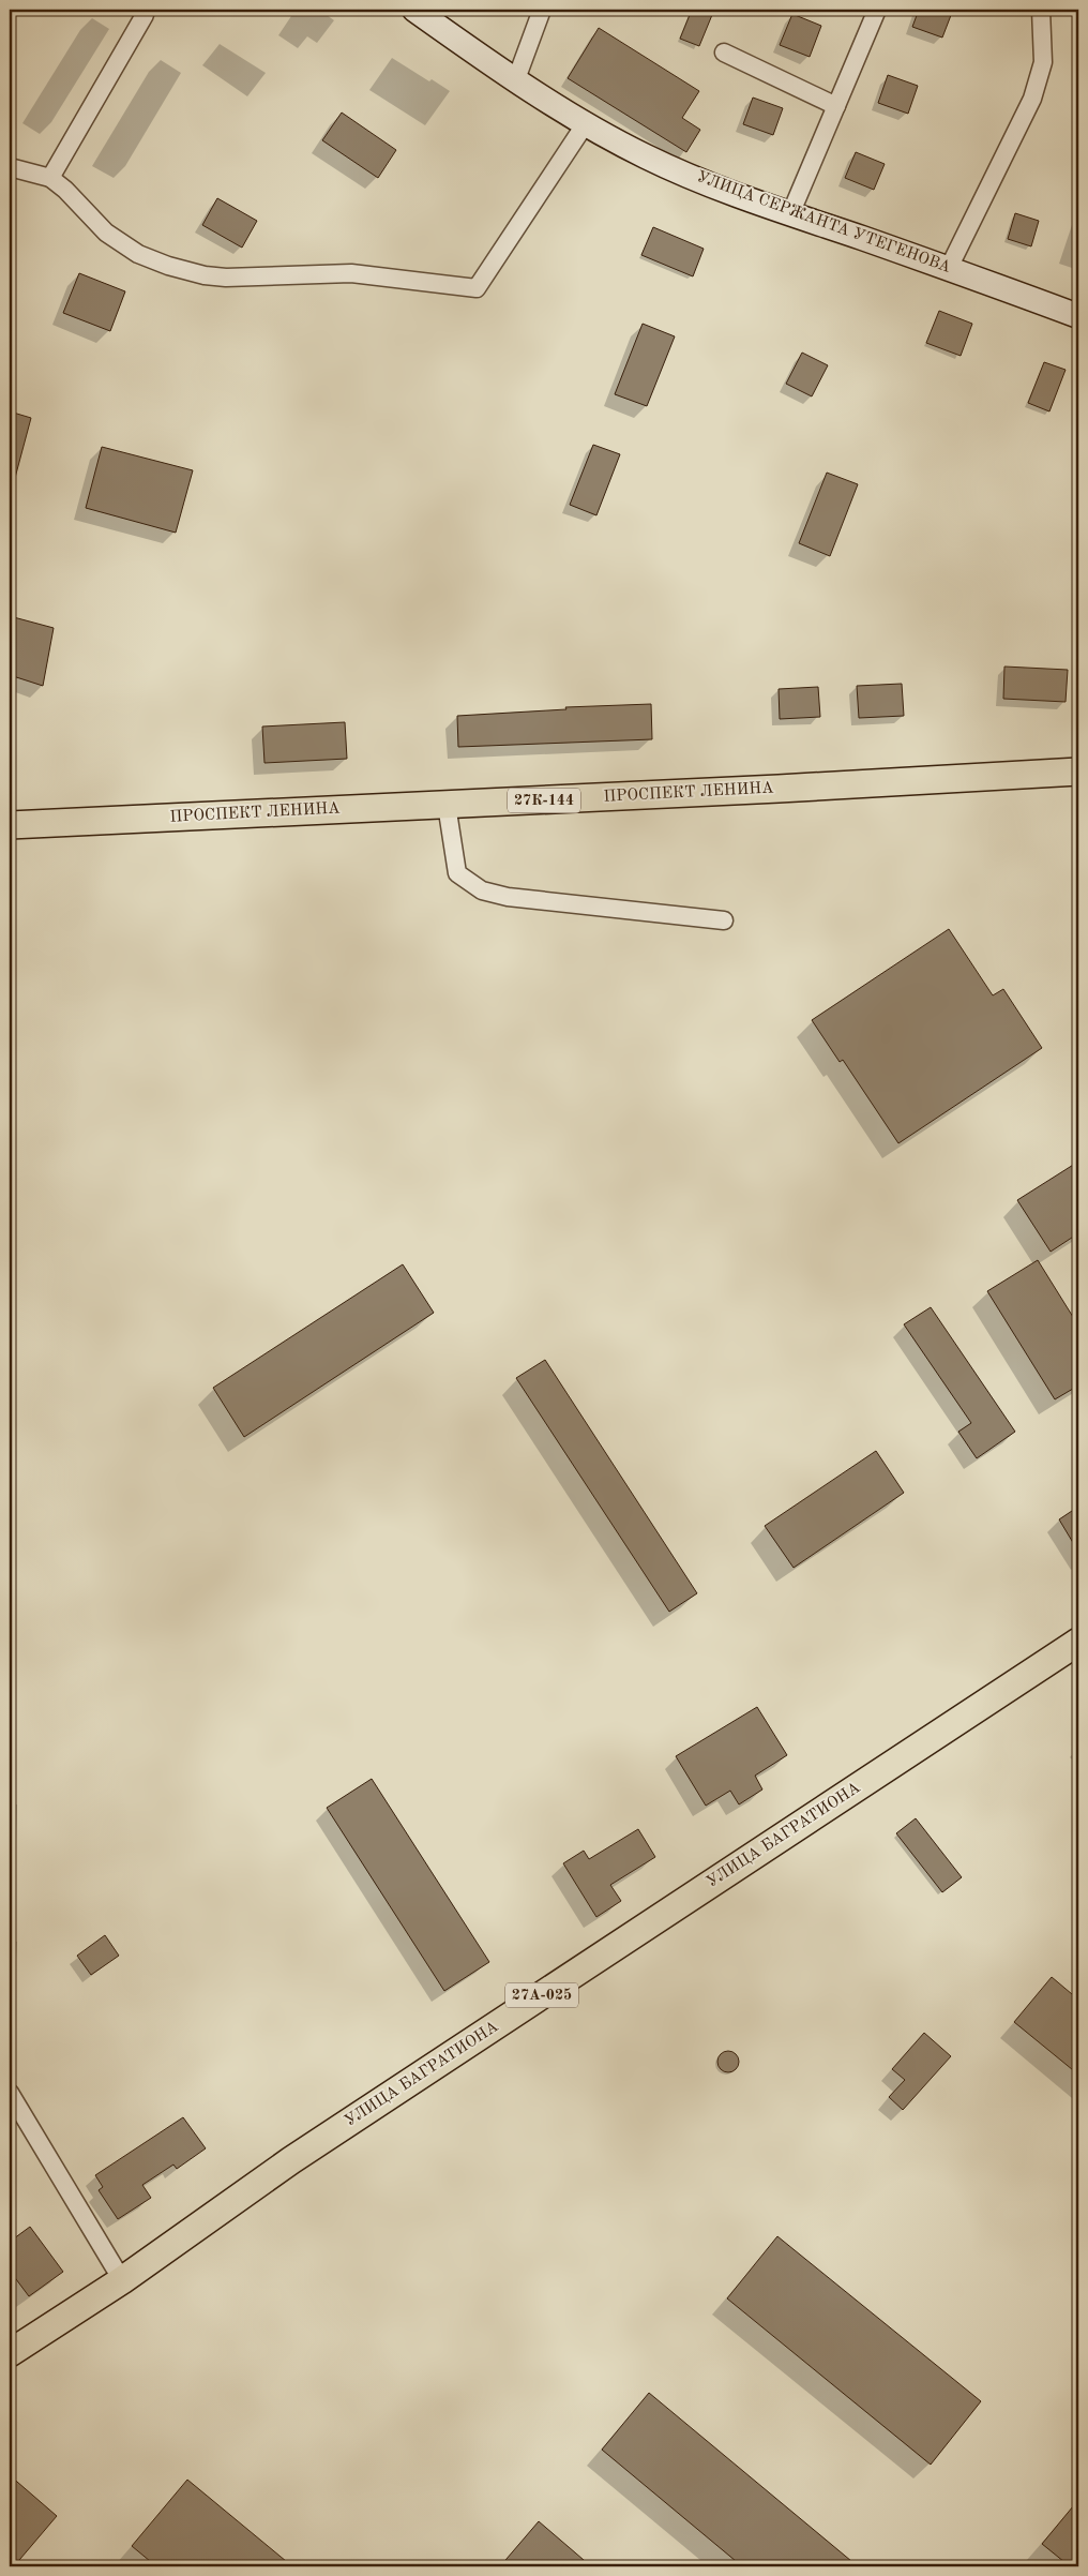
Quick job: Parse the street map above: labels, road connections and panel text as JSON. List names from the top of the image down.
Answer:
{
  "streets": {
    "main road": [
      "УЛИЦА СЕРЖАНТА УТЕГЕНОВА",
      "ПРОСПЕКТ ЛЕНИНА",
      "27К-144",
      "УЛИЦА БАГРАТИОНА",
      "27А-025"
    ]
  }
}
